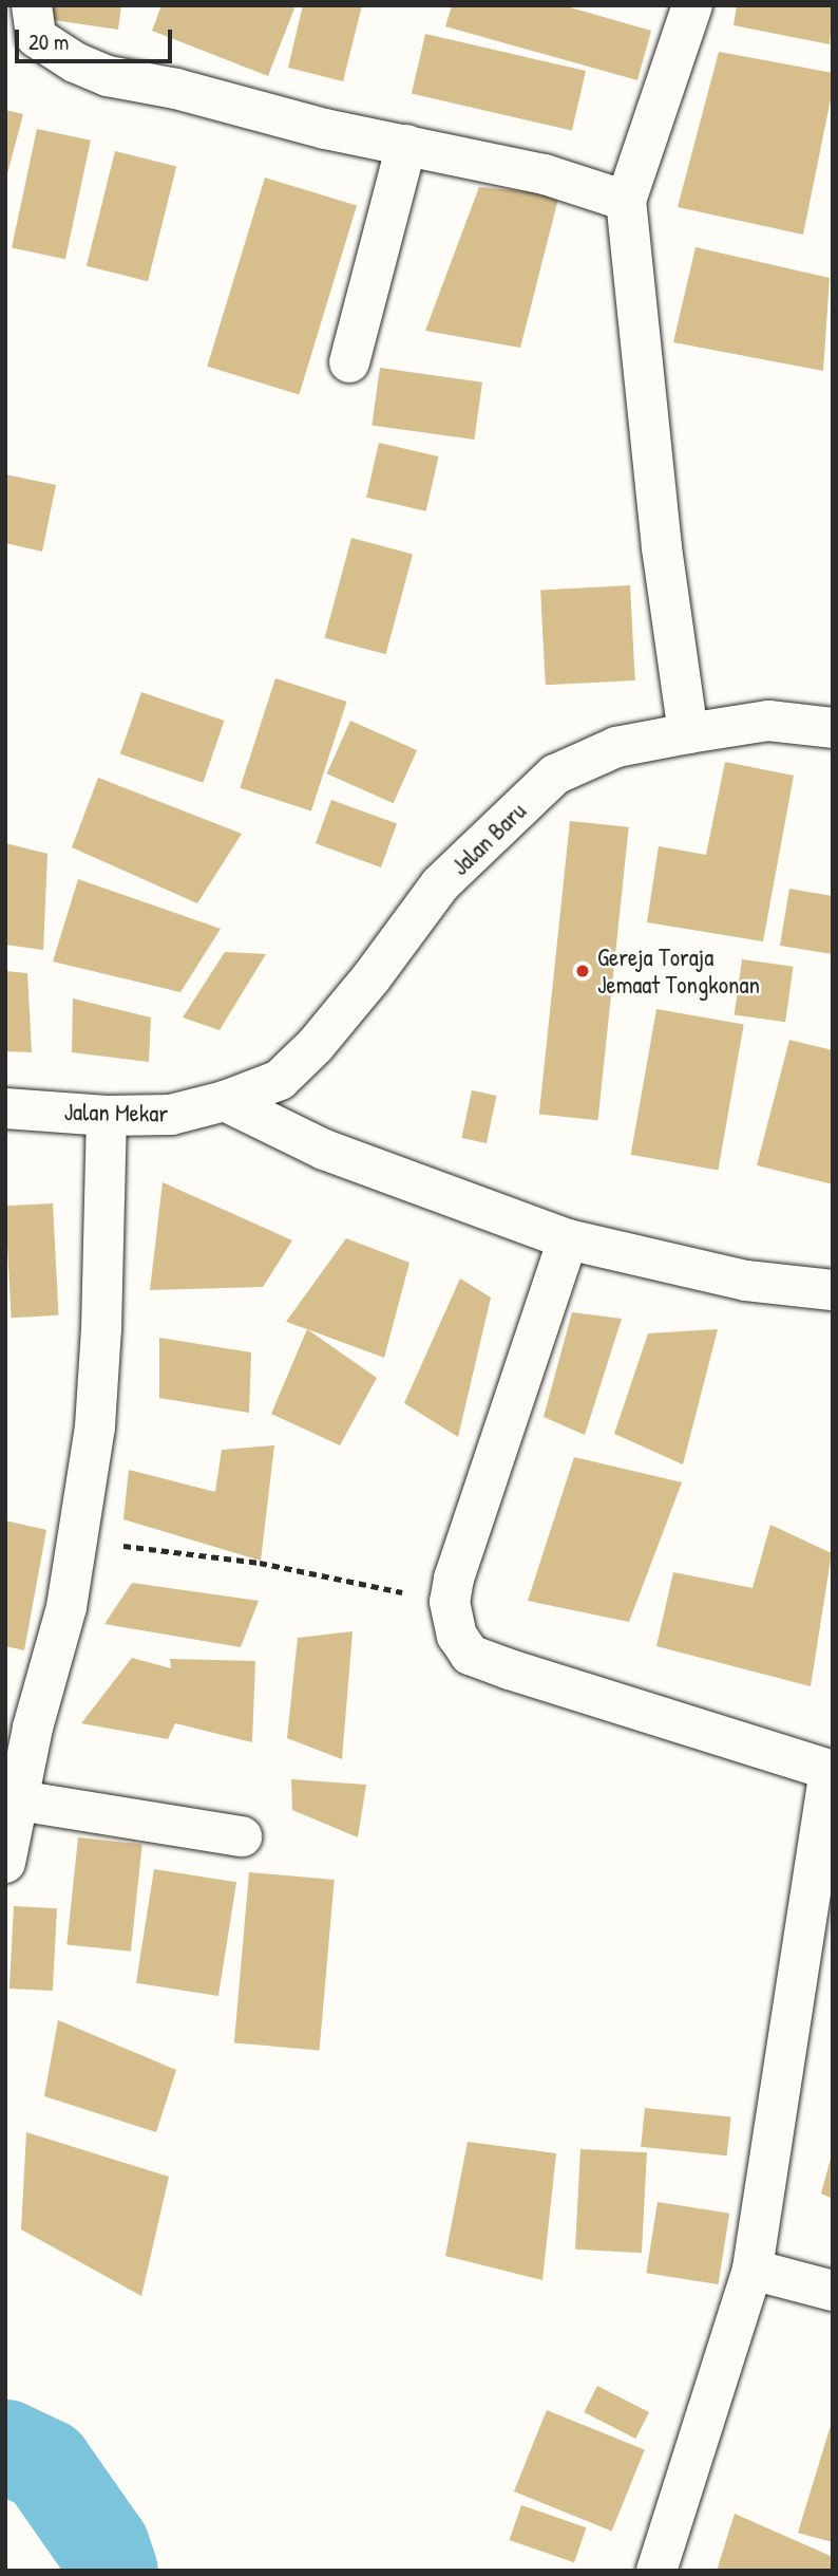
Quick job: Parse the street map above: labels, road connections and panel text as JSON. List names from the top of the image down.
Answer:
{
  "streets": {
    "street": ["Jalan Baru", "Jalan Mekar"]
  },
  "crossings": [
    ["Jalan Baru", "Jalan Mekar"]
  ],
  "places": ["Gereja Toraja Jemaat Tongkonan"],
  "scale_bar": "20 m"
}
